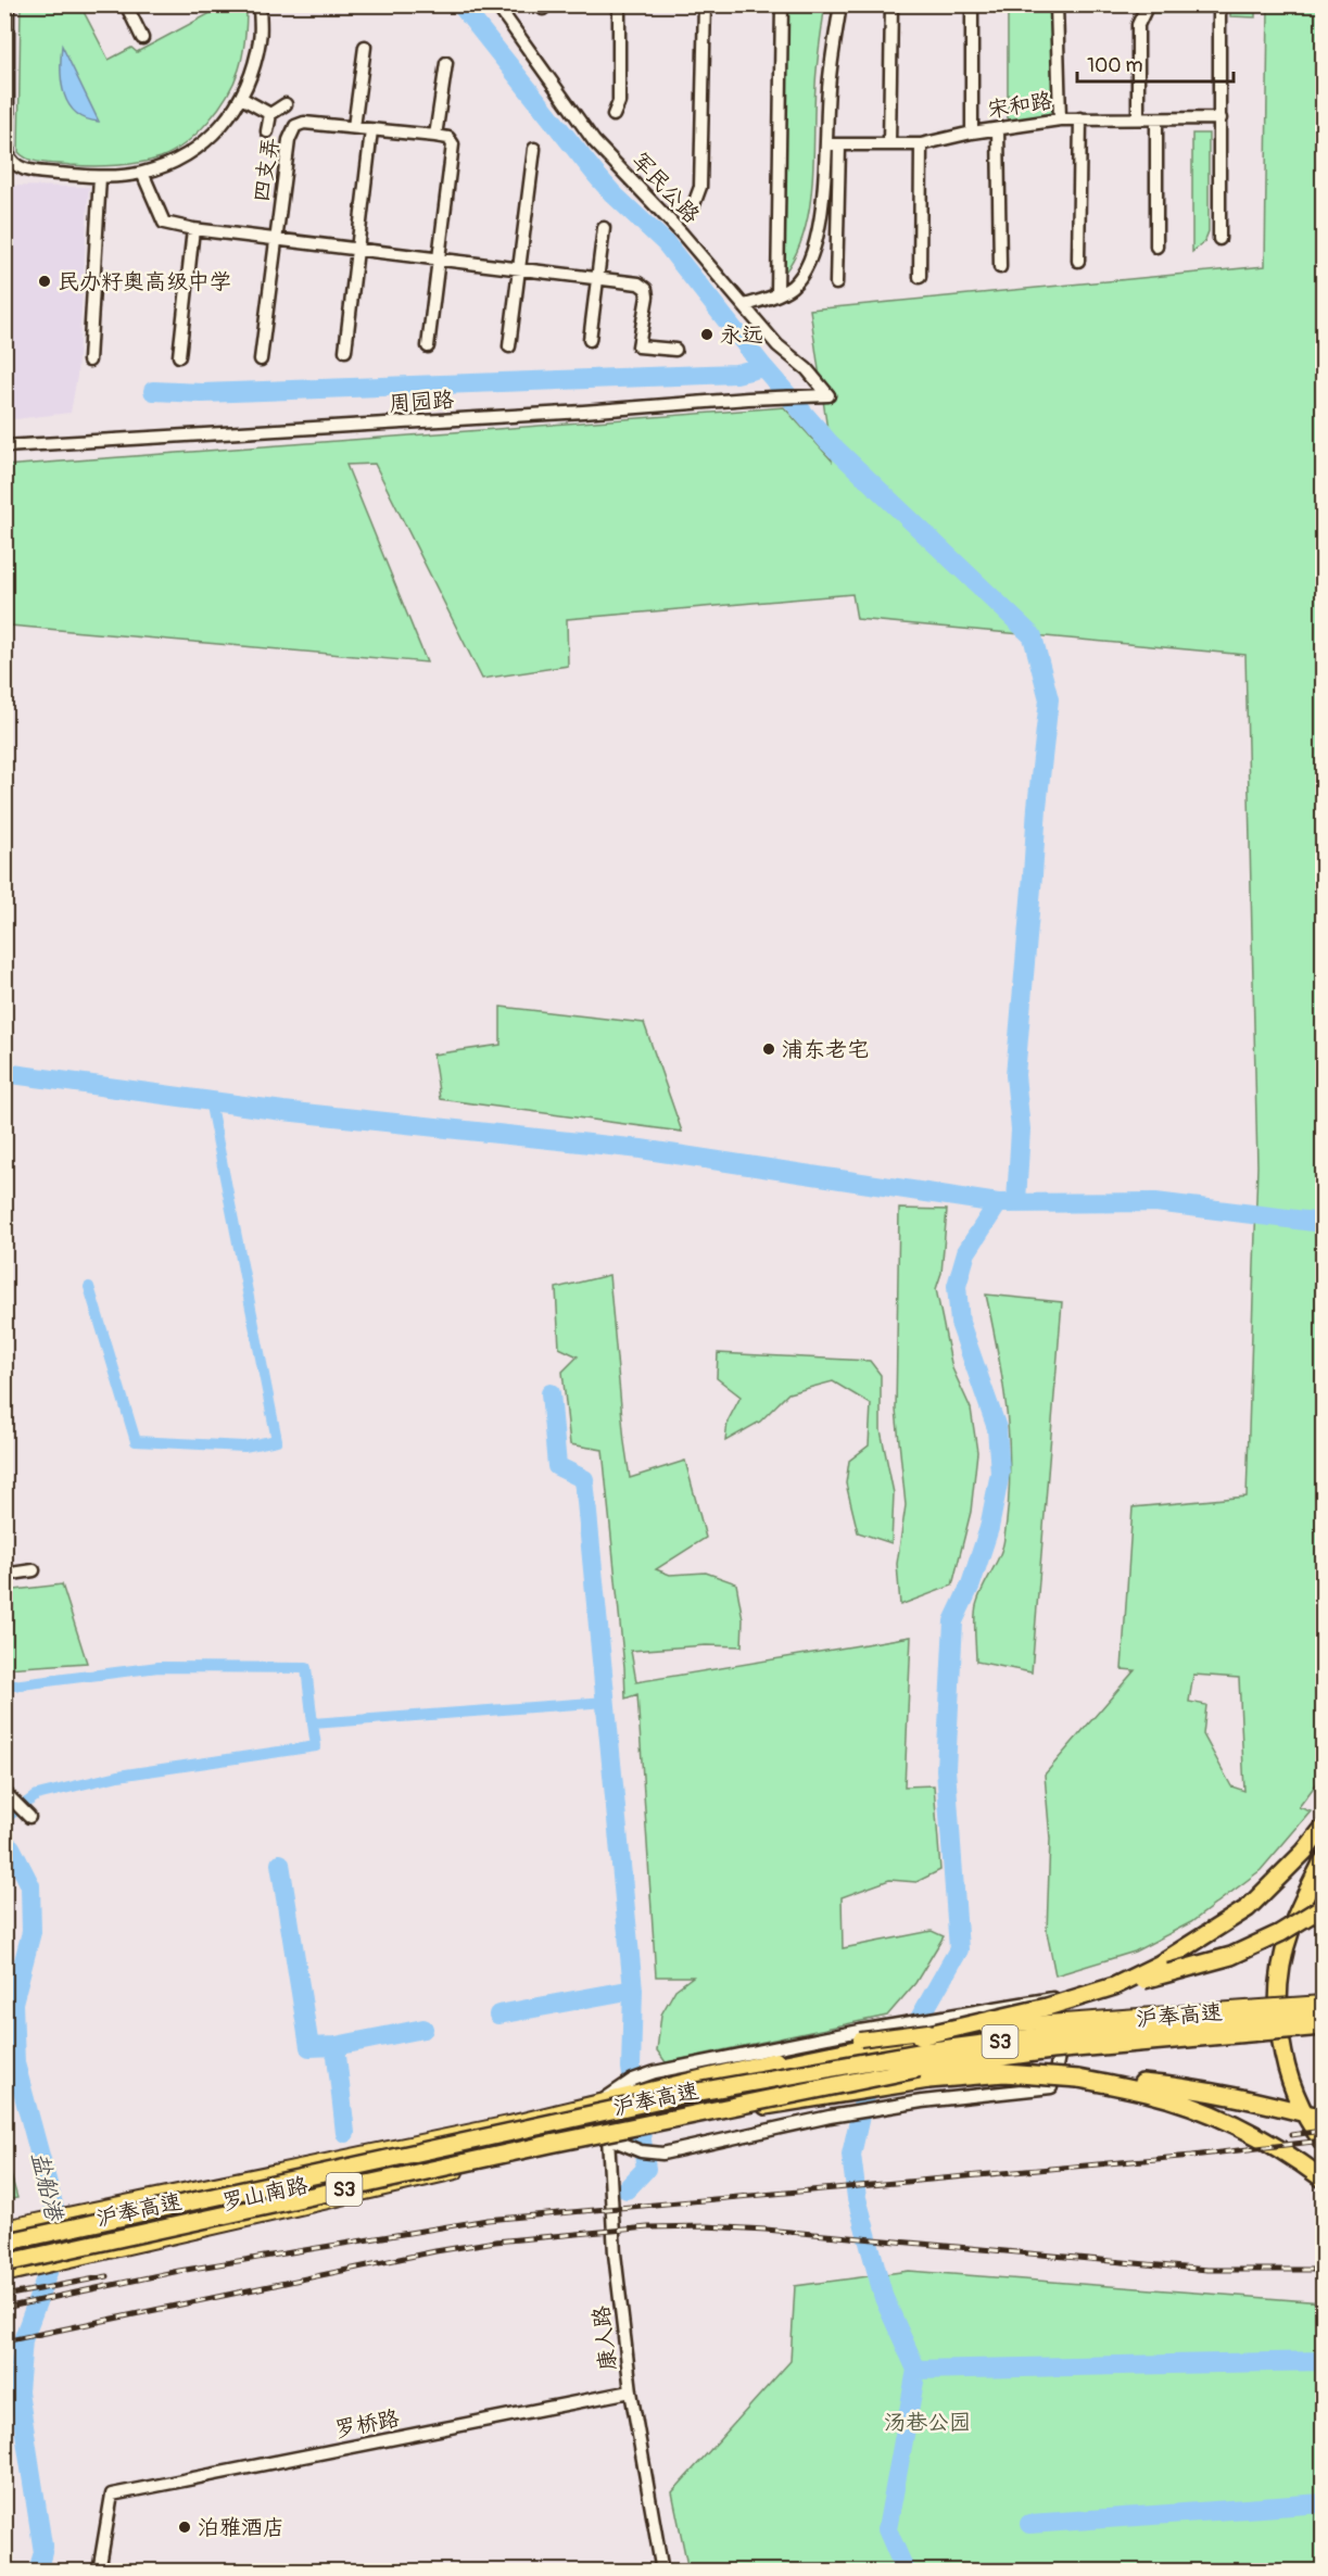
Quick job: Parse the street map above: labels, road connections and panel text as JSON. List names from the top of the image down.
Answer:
{
  "streets": {
    "highway": ["沪奉高速", "S3"],
    "main road": ["罗山南路"],
    "street": [
      "宋和路",
      "四支弄",
      "军民公路",
      "周园路",
      "康人路",
      "罗桥路"
    ]
  },
  "crossings": [
    ["军民公路", "周园路"],
    ["罗山南路", "康人路"],
    ["康人路", "罗桥路"]
  ],
  "water": ["盐船港"],
  "parks": ["汤巷公园"],
  "places": [
    "民办籽奥高级中学",
    "永远",
    "浦东老宅",
    "泊雅酒店"
  ],
  "scale_bar": "100 m"
}
